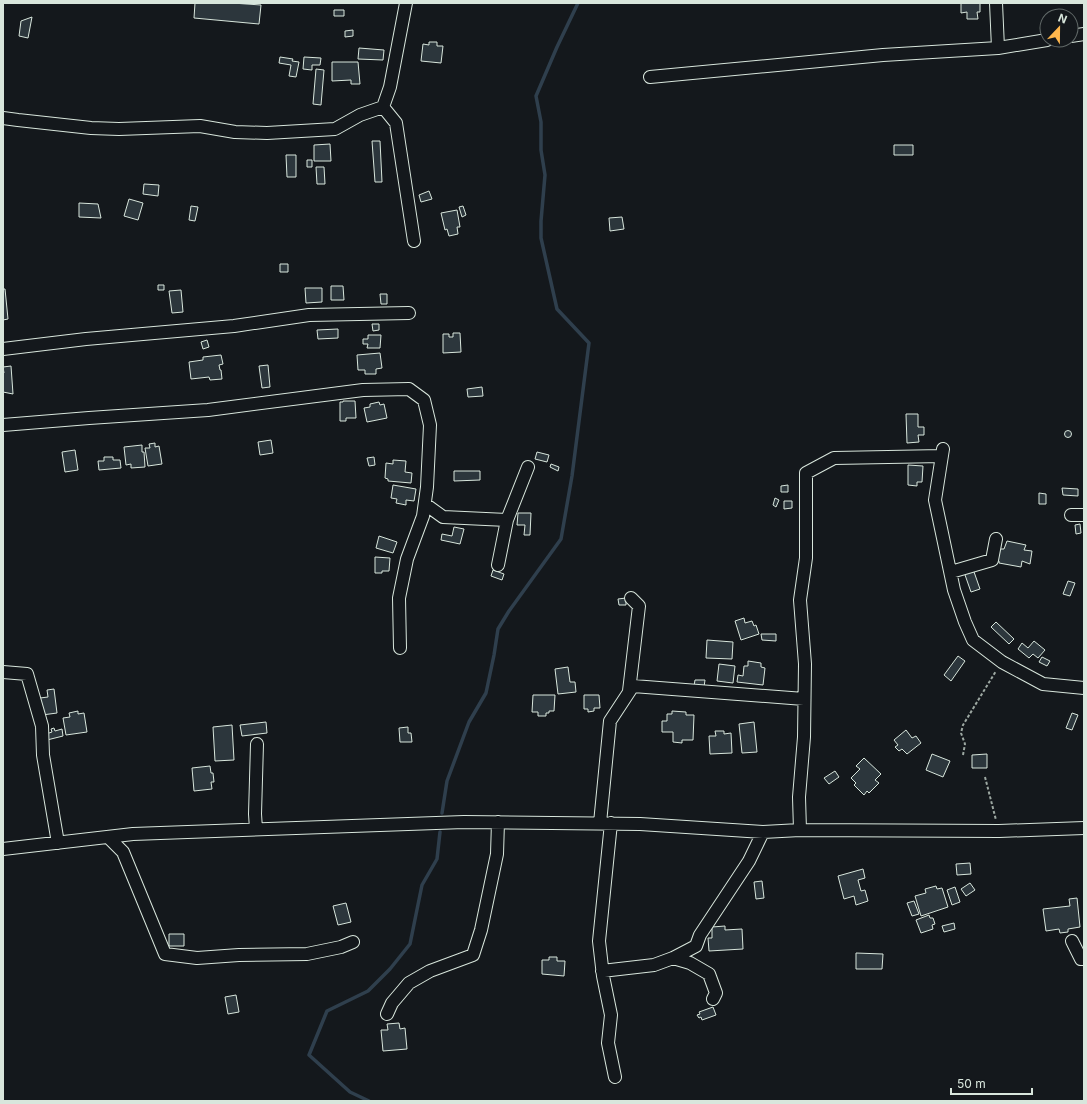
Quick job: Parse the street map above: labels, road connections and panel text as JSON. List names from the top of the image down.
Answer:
{
  "scale_bar": "50 m",
  "north": "top"
}
